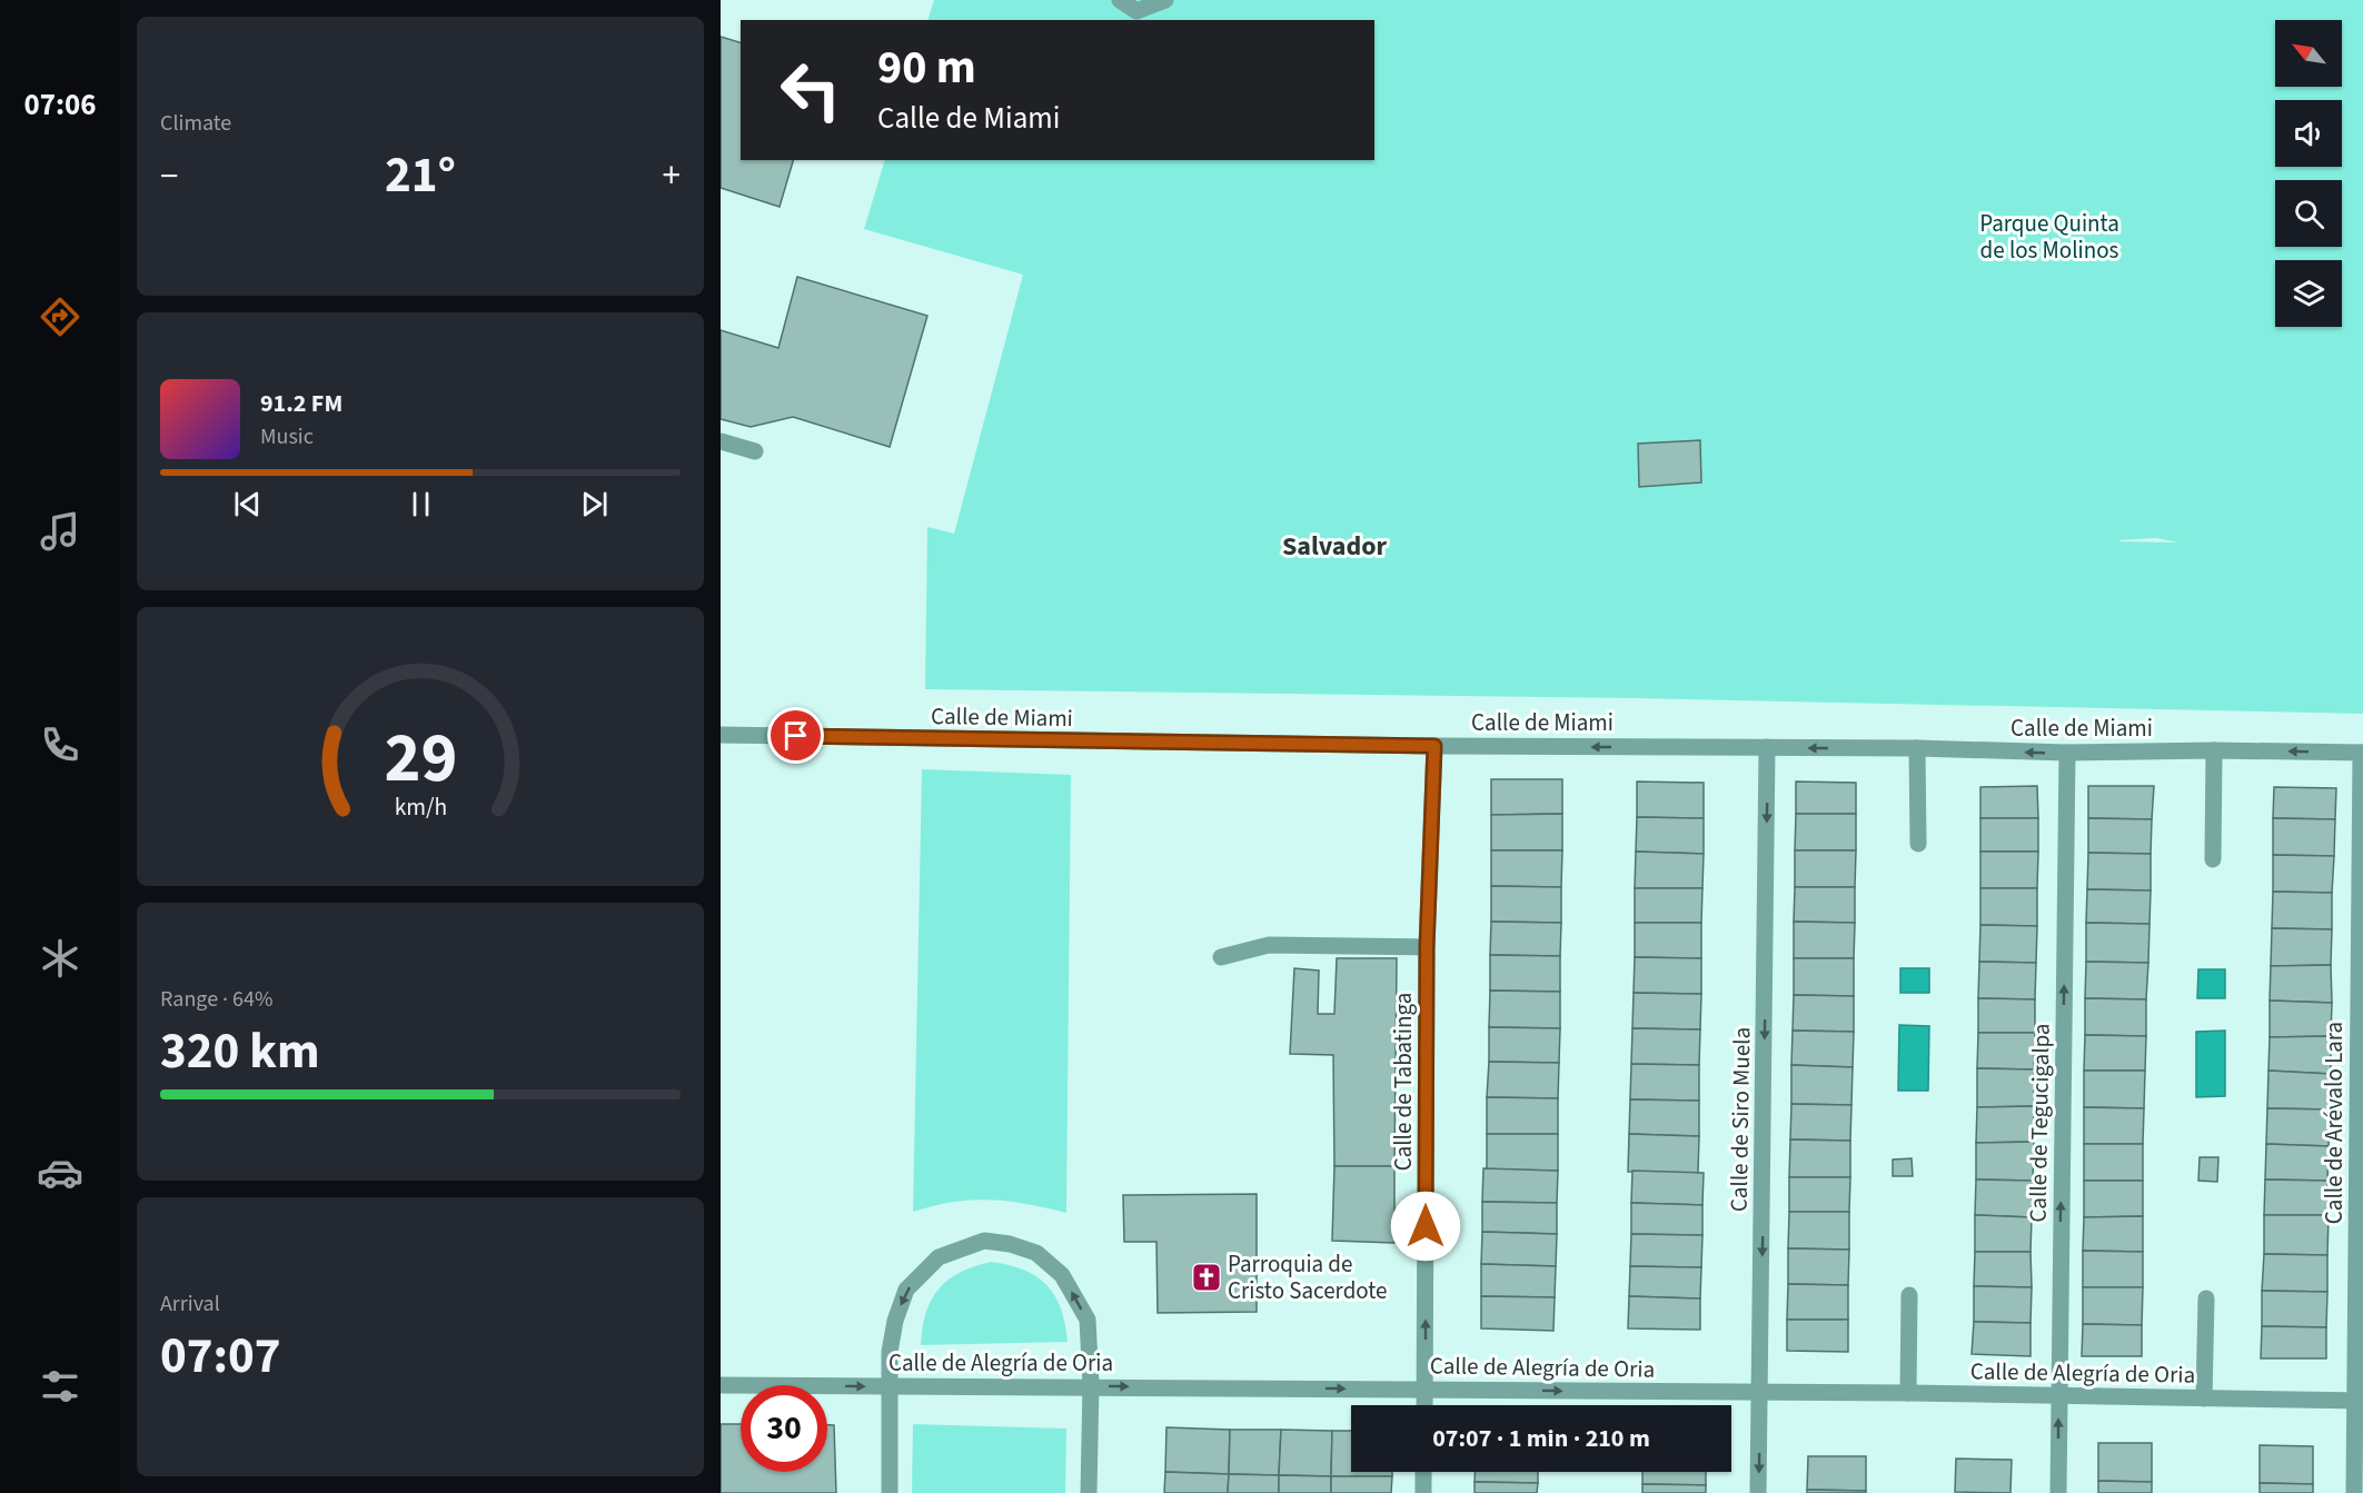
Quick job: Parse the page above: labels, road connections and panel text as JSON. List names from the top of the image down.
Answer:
{
  "streets": {
    "street": [
      "Calle de Miami",
      "Calle de Tabatinga",
      "Calle de Siro Muela",
      "Calle de Tegucigalpa",
      "Calle de Arévalo Lara",
      "Calle de Alegría de Oria"
    ]
  },
  "crossings": [
    ["Calle de Miami", "Calle de Tabatinga"],
    ["Calle de Miami", "Calle de Siro Muela"],
    ["Calle de Miami", "Calle de Tegucigalpa"],
    ["Calle de Miami", "Calle de Arévalo Lara"],
    ["Calle de Tabatinga", "Calle de Alegría de Oria"],
    ["Calle de Siro Muela", "Calle de Alegría de Oria"],
    ["Calle de Tegucigalpa", "Calle de Alegría de Oria"],
    ["Calle de Arévalo Lara", "Calle de Alegría de Oria"]
  ],
  "one_way": [
    "Calle de Miami",
    "Calle de Tabatinga",
    "Calle de Siro Muela",
    "Calle de Alegría de Oria"
  ],
  "districts": ["Salvador"],
  "parks": ["Parque Quinta de los Molinos"],
  "places": {
    "church": ["Parroquia de Cristo Sacerdote"]
  },
  "north": "top left",
  "page": {
    "tabs": "07:06",
    "tile": [
      "Climate",
      ["Range · 64%", "320 km"],
      ["Arrival", "07:07"]
    ],
    "turn": ["90 m", "Calle de Miami"],
    "heat": ["−", "21°", "+"],
    "song": ["91.2 FM", "Music"],
    "limit": "30",
    "trip": "07:07 · 1 min · 210 m",
    "gauge": ["29", "km/h"]
  }
}
